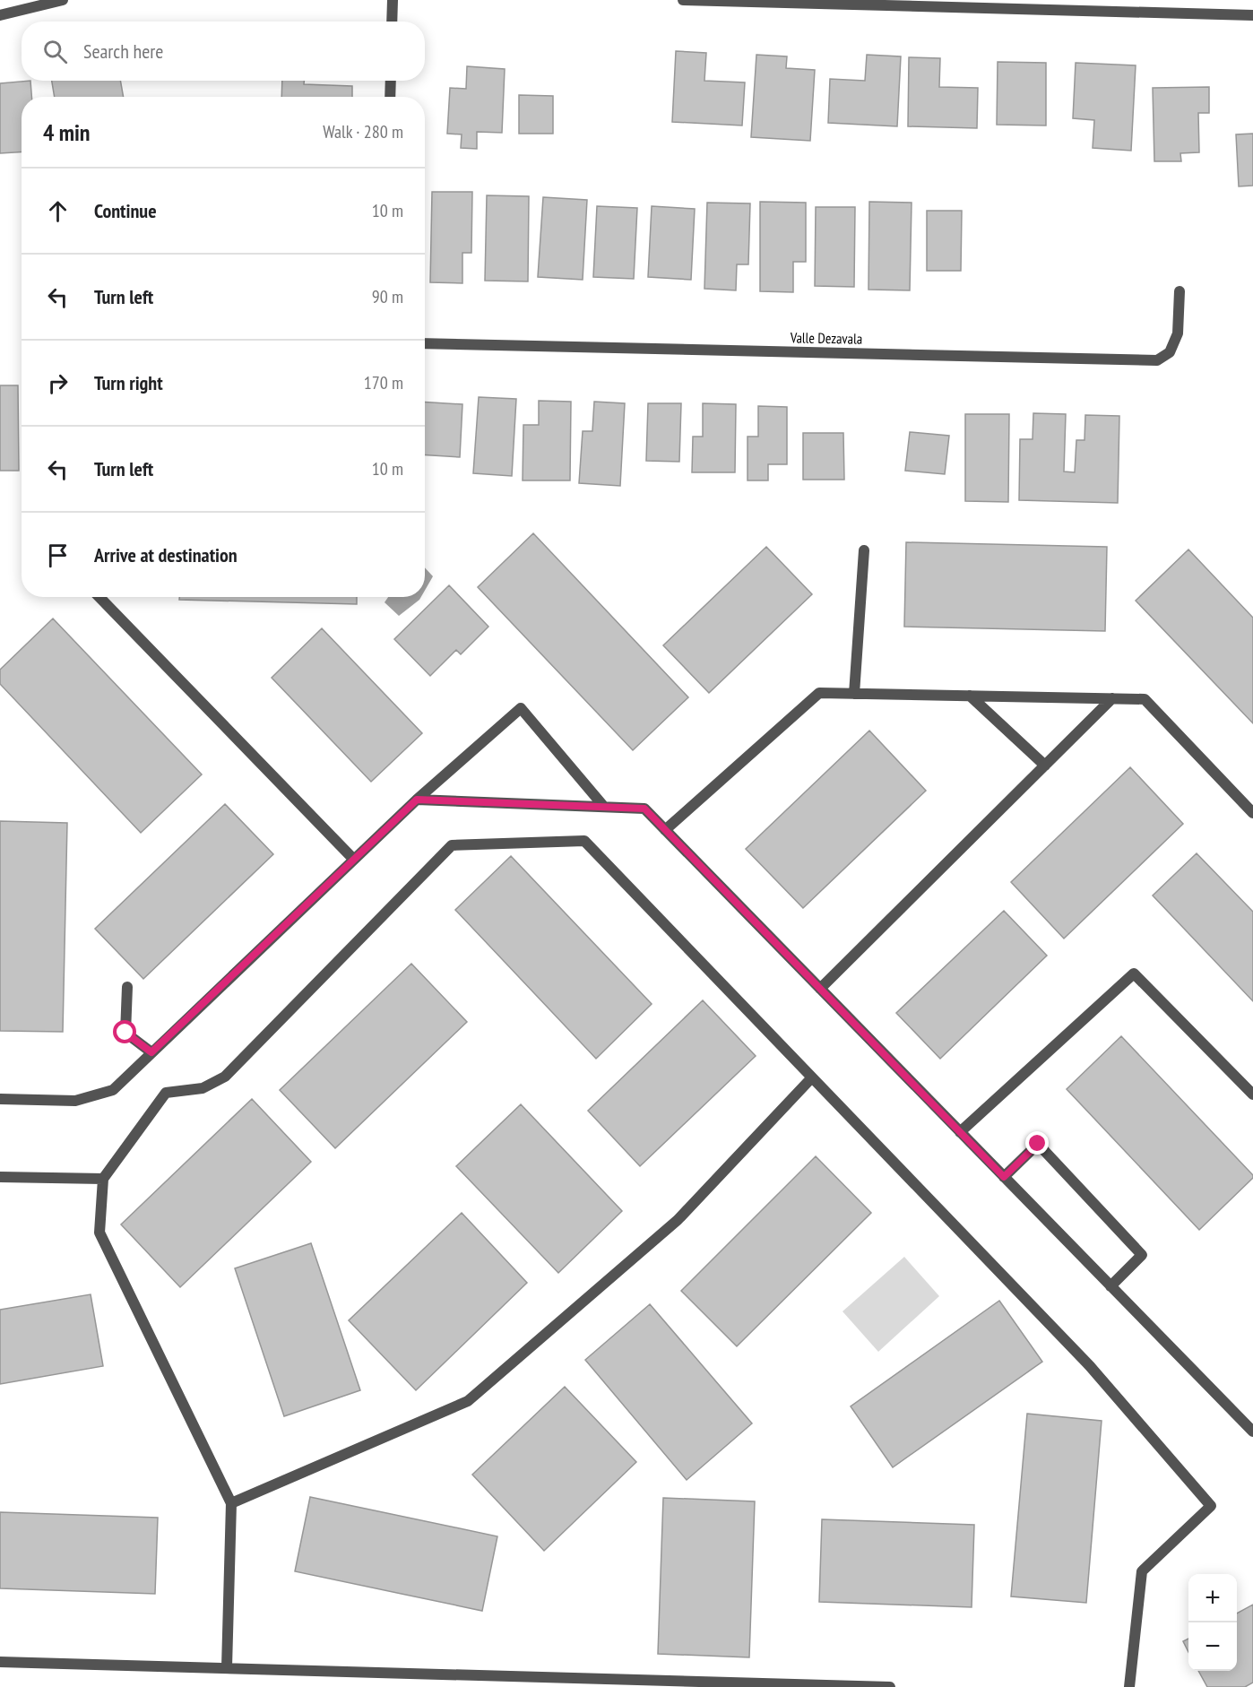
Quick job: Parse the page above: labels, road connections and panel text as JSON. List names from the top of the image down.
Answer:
{
  "streets": {
    "street": ["Valle Dezavala"]
  },
  "page": {
    "search": "Search here",
    "heading": ["4 min", "Walk · 280 m"],
    "list": [
      ["Continue", "10 m"],
      ["Turn left", "90 m"],
      ["Turn right", "170 m"],
      ["Turn left", "10 m"],
      "Arrive at destination"
    ],
    "map_buttons": ["+", "−"]
  }
}
